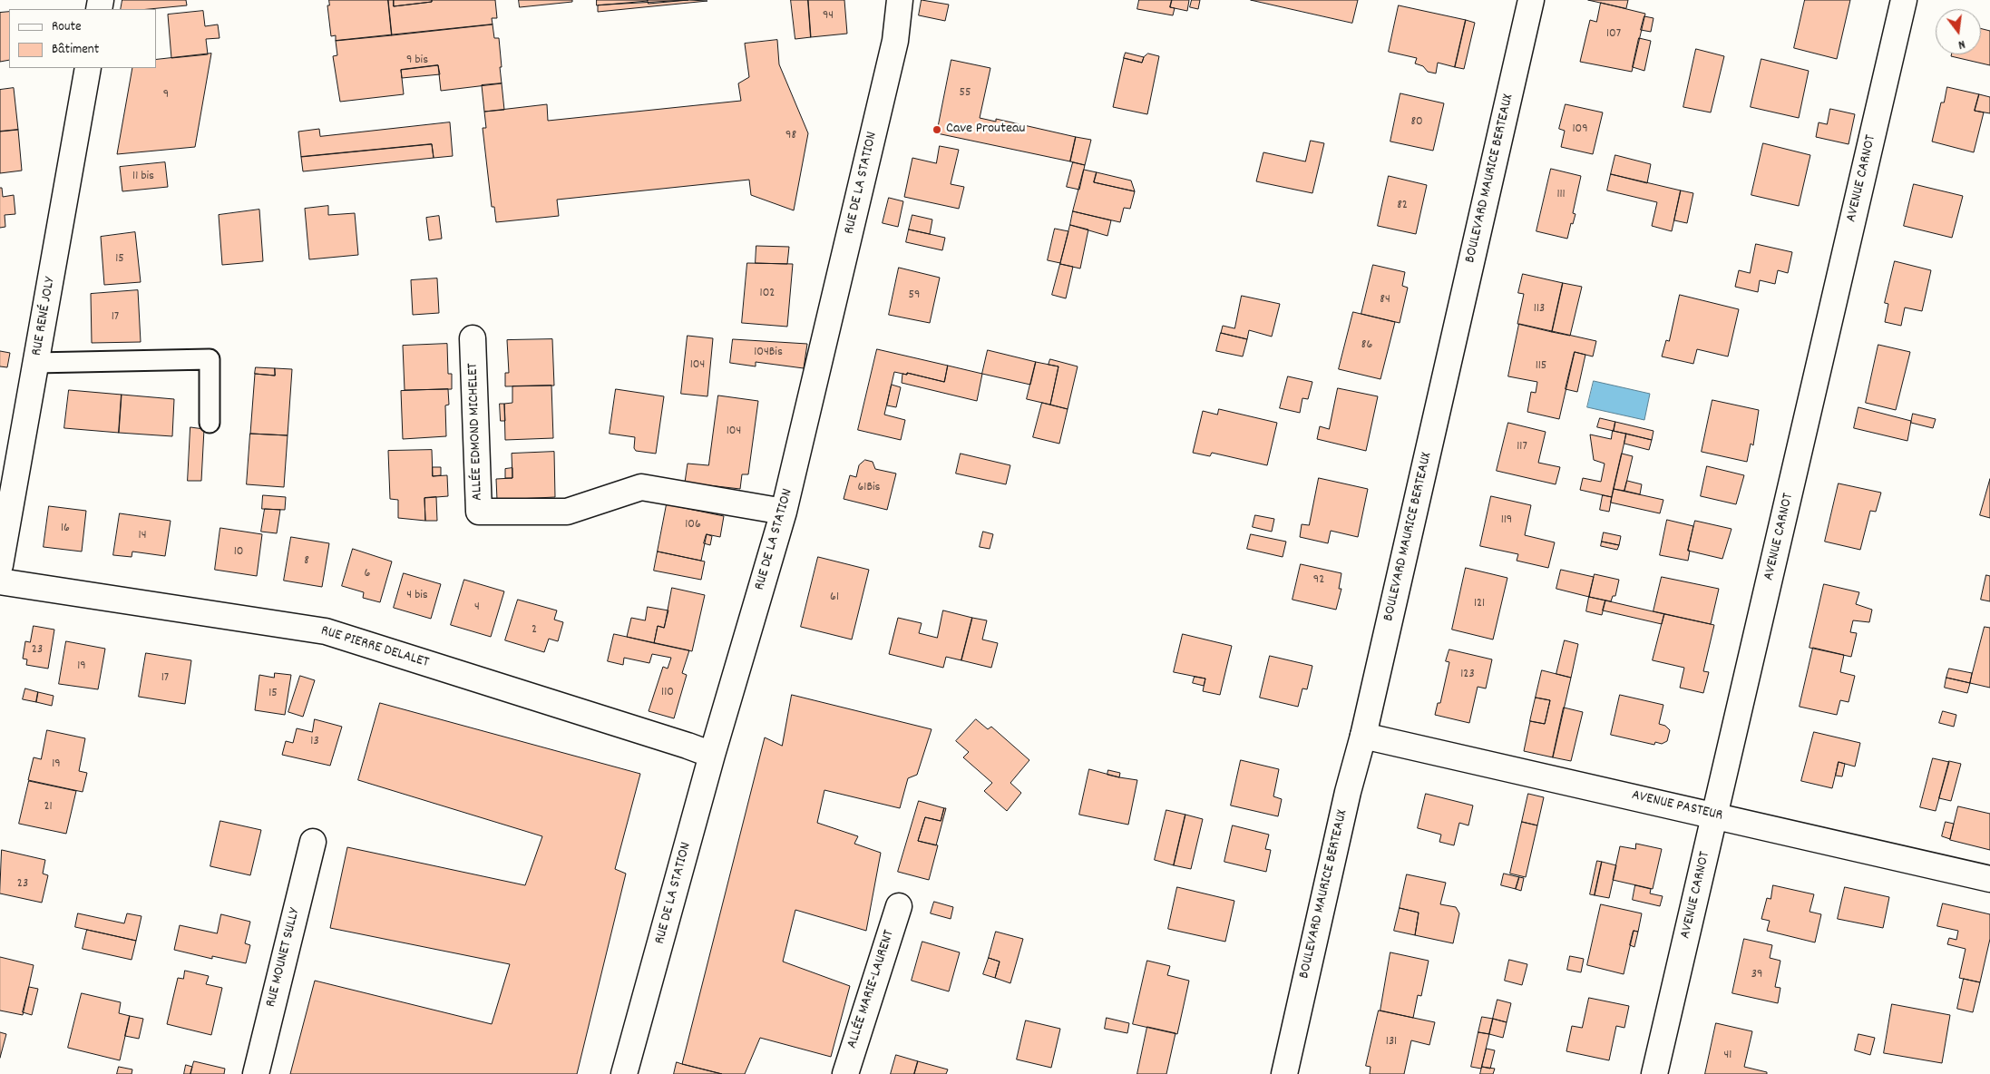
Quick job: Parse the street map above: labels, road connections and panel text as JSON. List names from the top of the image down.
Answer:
{
  "streets": {
    "street": [
      "BOULEVARD MAURICE BERTEAUX",
      "AVENUE CARNOT",
      "RUE DE LA STATION",
      "RUE RENÉ JOLY",
      "ALLÉE EDMOND MICHELET",
      "RUE PIERRE DELALET",
      "AVENUE PASTEUR",
      "RUE MOUNET SULLY",
      "ALLÉE MARIE-LAURENT"
    ]
  },
  "crossings": [
    ["BOULEVARD MAURICE BERTEAUX", "AVENUE PASTEUR"],
    ["AVENUE CARNOT", "AVENUE PASTEUR"],
    ["RUE DE LA STATION", "ALLÉE EDMOND MICHELET"],
    ["RUE DE LA STATION", "RUE PIERRE DELALET"]
  ],
  "places": ["Cave Prouteau"],
  "house_numbers": [
    "94",
    "107",
    "9 bis",
    "55",
    "9",
    "80",
    "109",
    "98",
    "11 bis",
    "111",
    "82",
    "15",
    "102",
    "59",
    "84",
    "113",
    "17",
    "86",
    "104Bis",
    "104",
    "115",
    "104",
    "117",
    "61Bis",
    "119",
    "106",
    "16",
    "14",
    "10",
    "8",
    "6",
    "92",
    "4 bis",
    "61",
    "121",
    "4",
    "2",
    "23",
    "19",
    "123",
    "17",
    "110",
    "15",
    "13",
    "19",
    "21",
    "23",
    "39",
    "131",
    "41"
  ],
  "legend": ["Route", "Bâtiment"],
  "north": "bottom"
}
